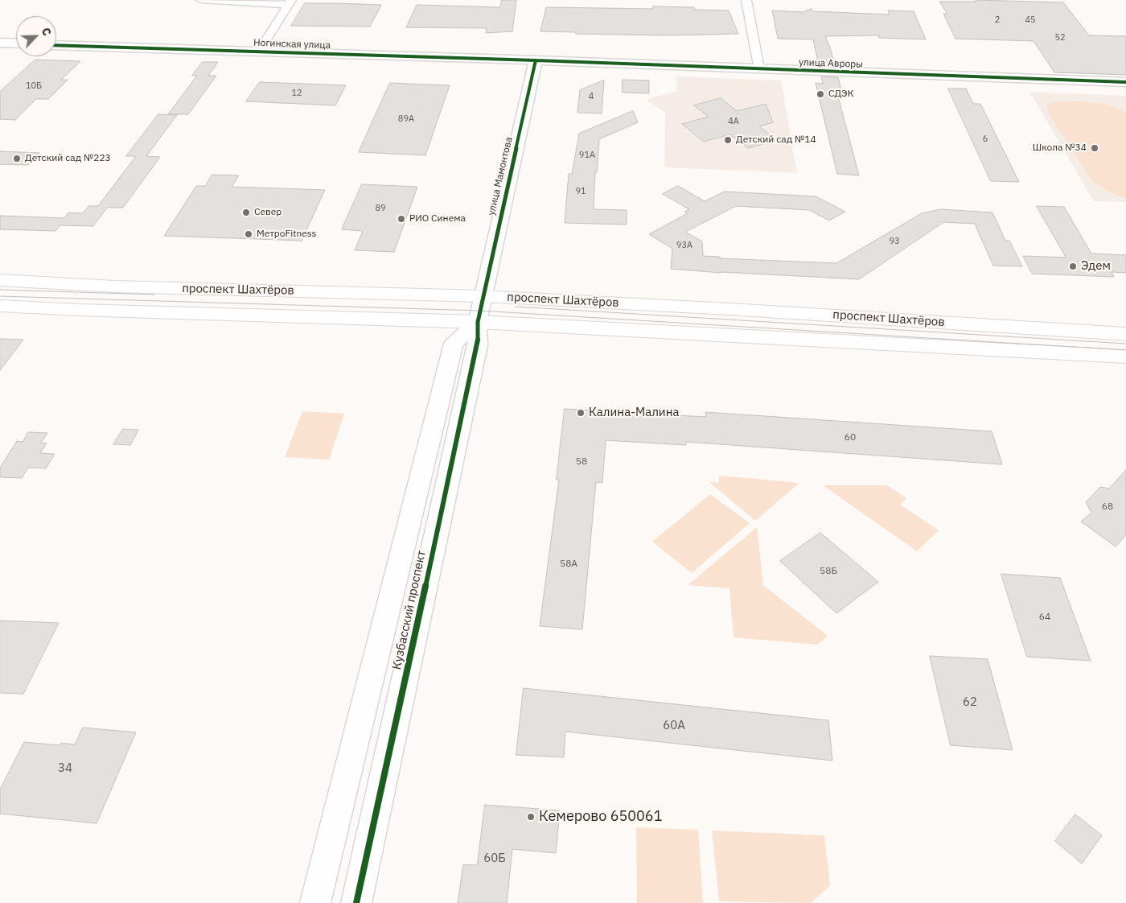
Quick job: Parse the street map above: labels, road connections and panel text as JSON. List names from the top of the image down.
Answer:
{
  "streets": {
    "main road": ["проспект Шахтёров"],
    "street": [
      "Ногинская улица",
      "улица Авроры",
      "улица Мамонтова",
      "Кузбасский проспект"
    ]
  },
  "crossings": [
    ["Ногинская улица", "улица Авроры"],
    ["Ногинская улица", "улица Мамонтова"],
    ["улица Авроры", "улица Мамонтова"],
    ["улица Мамонтова", "проспект Шахтёров"],
    ["улица Мамонтова", "Кузбасский проспект"],
    ["проспект Шахтёров", "Кузбасский проспект"]
  ],
  "places": [
    "СДЭК",
    "Детский сад №14",
    "Школа №34",
    "Детский сад №223",
    "Север",
    "РИО Синема",
    "МетроFitness",
    "Эдем",
    "Калина-Малина",
    "Кемерово 650061"
  ],
  "house_numbers": [
    "2",
    "45",
    "52",
    "10Б",
    "12",
    "4",
    "89А",
    "4А",
    "6",
    "91А",
    "91",
    "89",
    "93",
    "93А",
    "60",
    "58",
    "68",
    "58А",
    "58Б",
    "64",
    "62",
    "60А",
    "34",
    "60Б"
  ],
  "north": "top right"
}
